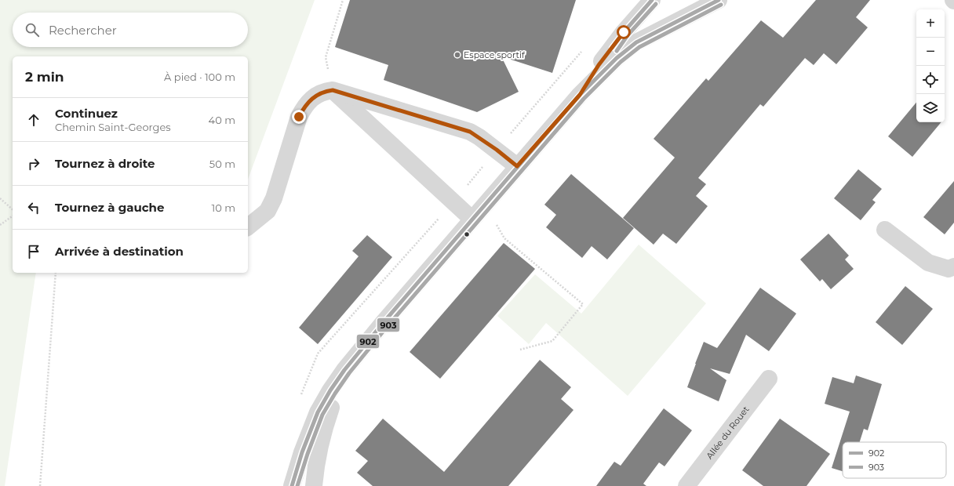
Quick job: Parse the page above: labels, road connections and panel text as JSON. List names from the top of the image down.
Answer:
{
  "streets": {
    "street": ["Allée du Rouet"]
  },
  "places": ["Espace sportif"],
  "lines": ["transit line 902", "transit line 903"],
  "legend": ["902", "903"],
  "page": {
    "map_buttons": ["+", "−"],
    "search": "Rechercher",
    "heading": ["2 min", "À pied · 100 m"],
    "list": [
      ["Continuez", "Chemin Saint-Georges", "40 m"],
      ["Tournez à droite", "50 m"],
      ["Tournez à gauche", "10 m"],
      "Arrivée à destination"
    ]
  }
}
